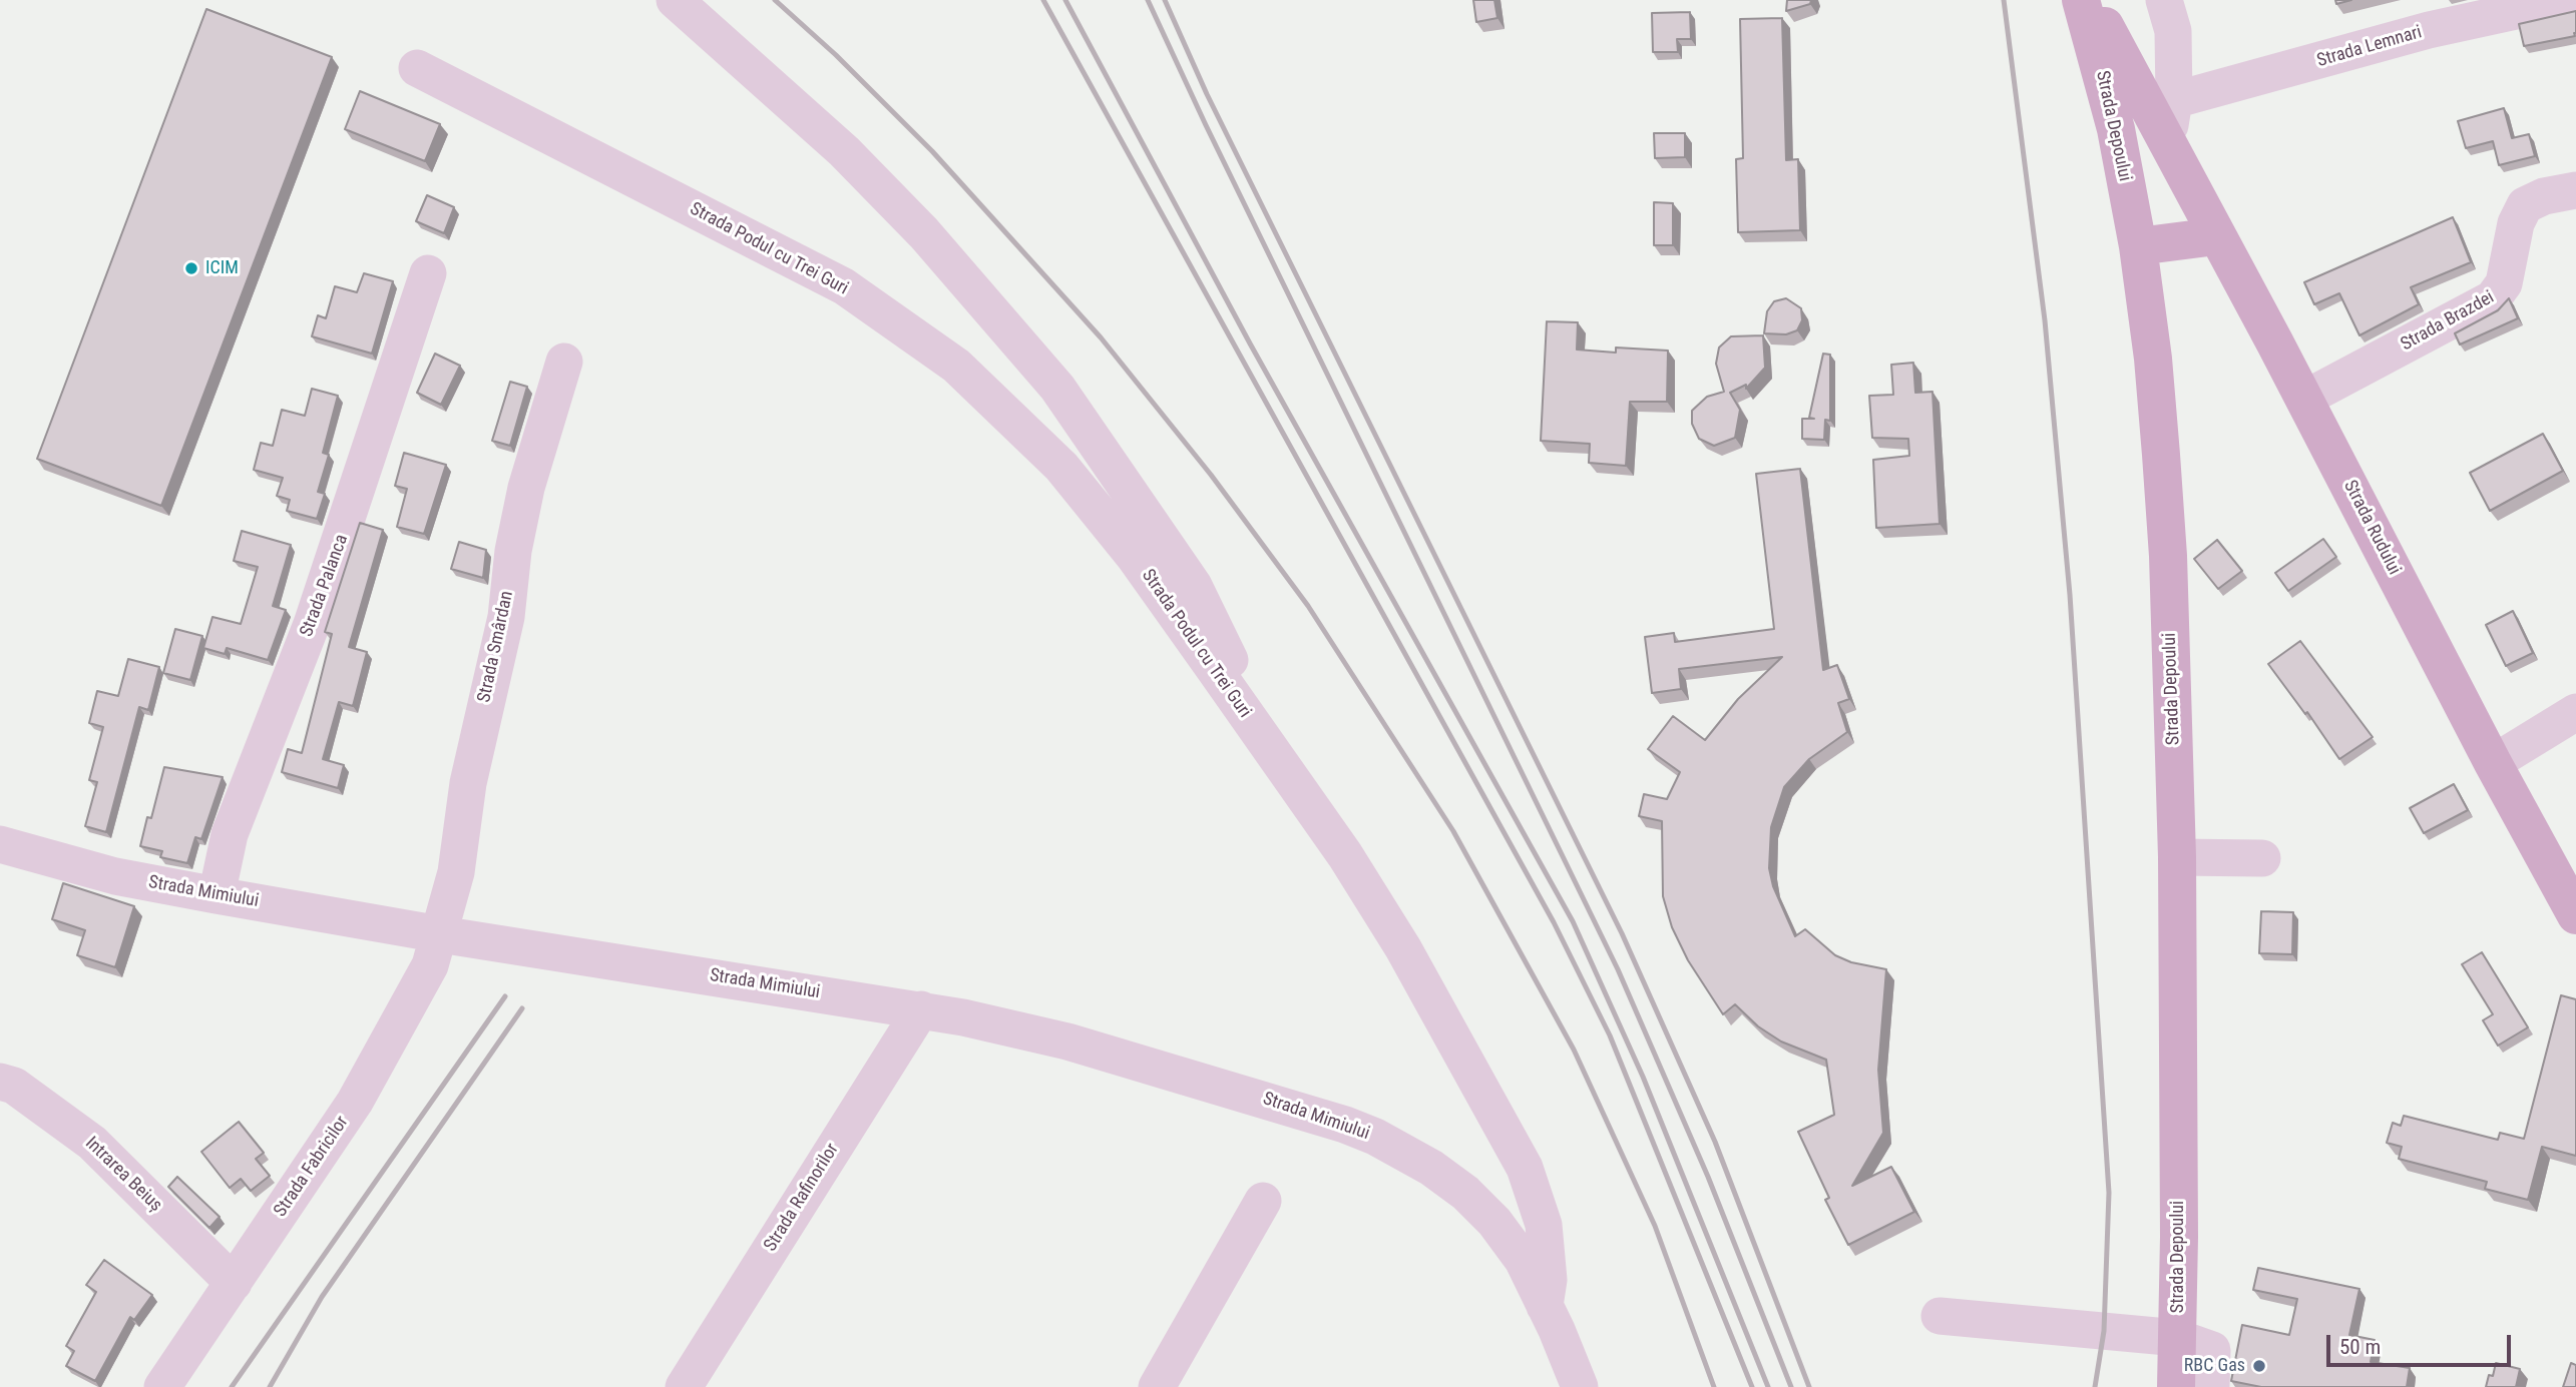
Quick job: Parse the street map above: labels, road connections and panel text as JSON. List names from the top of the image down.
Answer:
{
  "streets": {
    "main road": ["Strada Depoului", "Strada Rudului"],
    "street": [
      "Strada Lemnari",
      "Strada Podul cu Trei Guri",
      "Strada Brazdei",
      "Strada Palanca",
      "Strada Smârdan",
      "Strada Mimiului",
      "Strada Fabricilor",
      "Intrarea Beiuș",
      "Strada Rafinorilor"
    ]
  },
  "crossings": [
    ["Strada Podul cu Trei Guri", "Strada Mimiului"],
    ["Strada Brazdei", "Strada Rudului"],
    ["Strada Palanca", "Strada Mimiului"],
    ["Strada Smârdan", "Strada Mimiului"],
    ["Strada Smârdan", "Strada Fabricilor"],
    ["Strada Mimiului", "Strada Fabricilor"],
    ["Strada Mimiului", "Strada Rafinorilor"],
    ["Strada Fabricilor", "Intrarea Beiuș"]
  ],
  "places": ["ICIM", "RBC Gas"],
  "scale_bar": "50 m"
}
